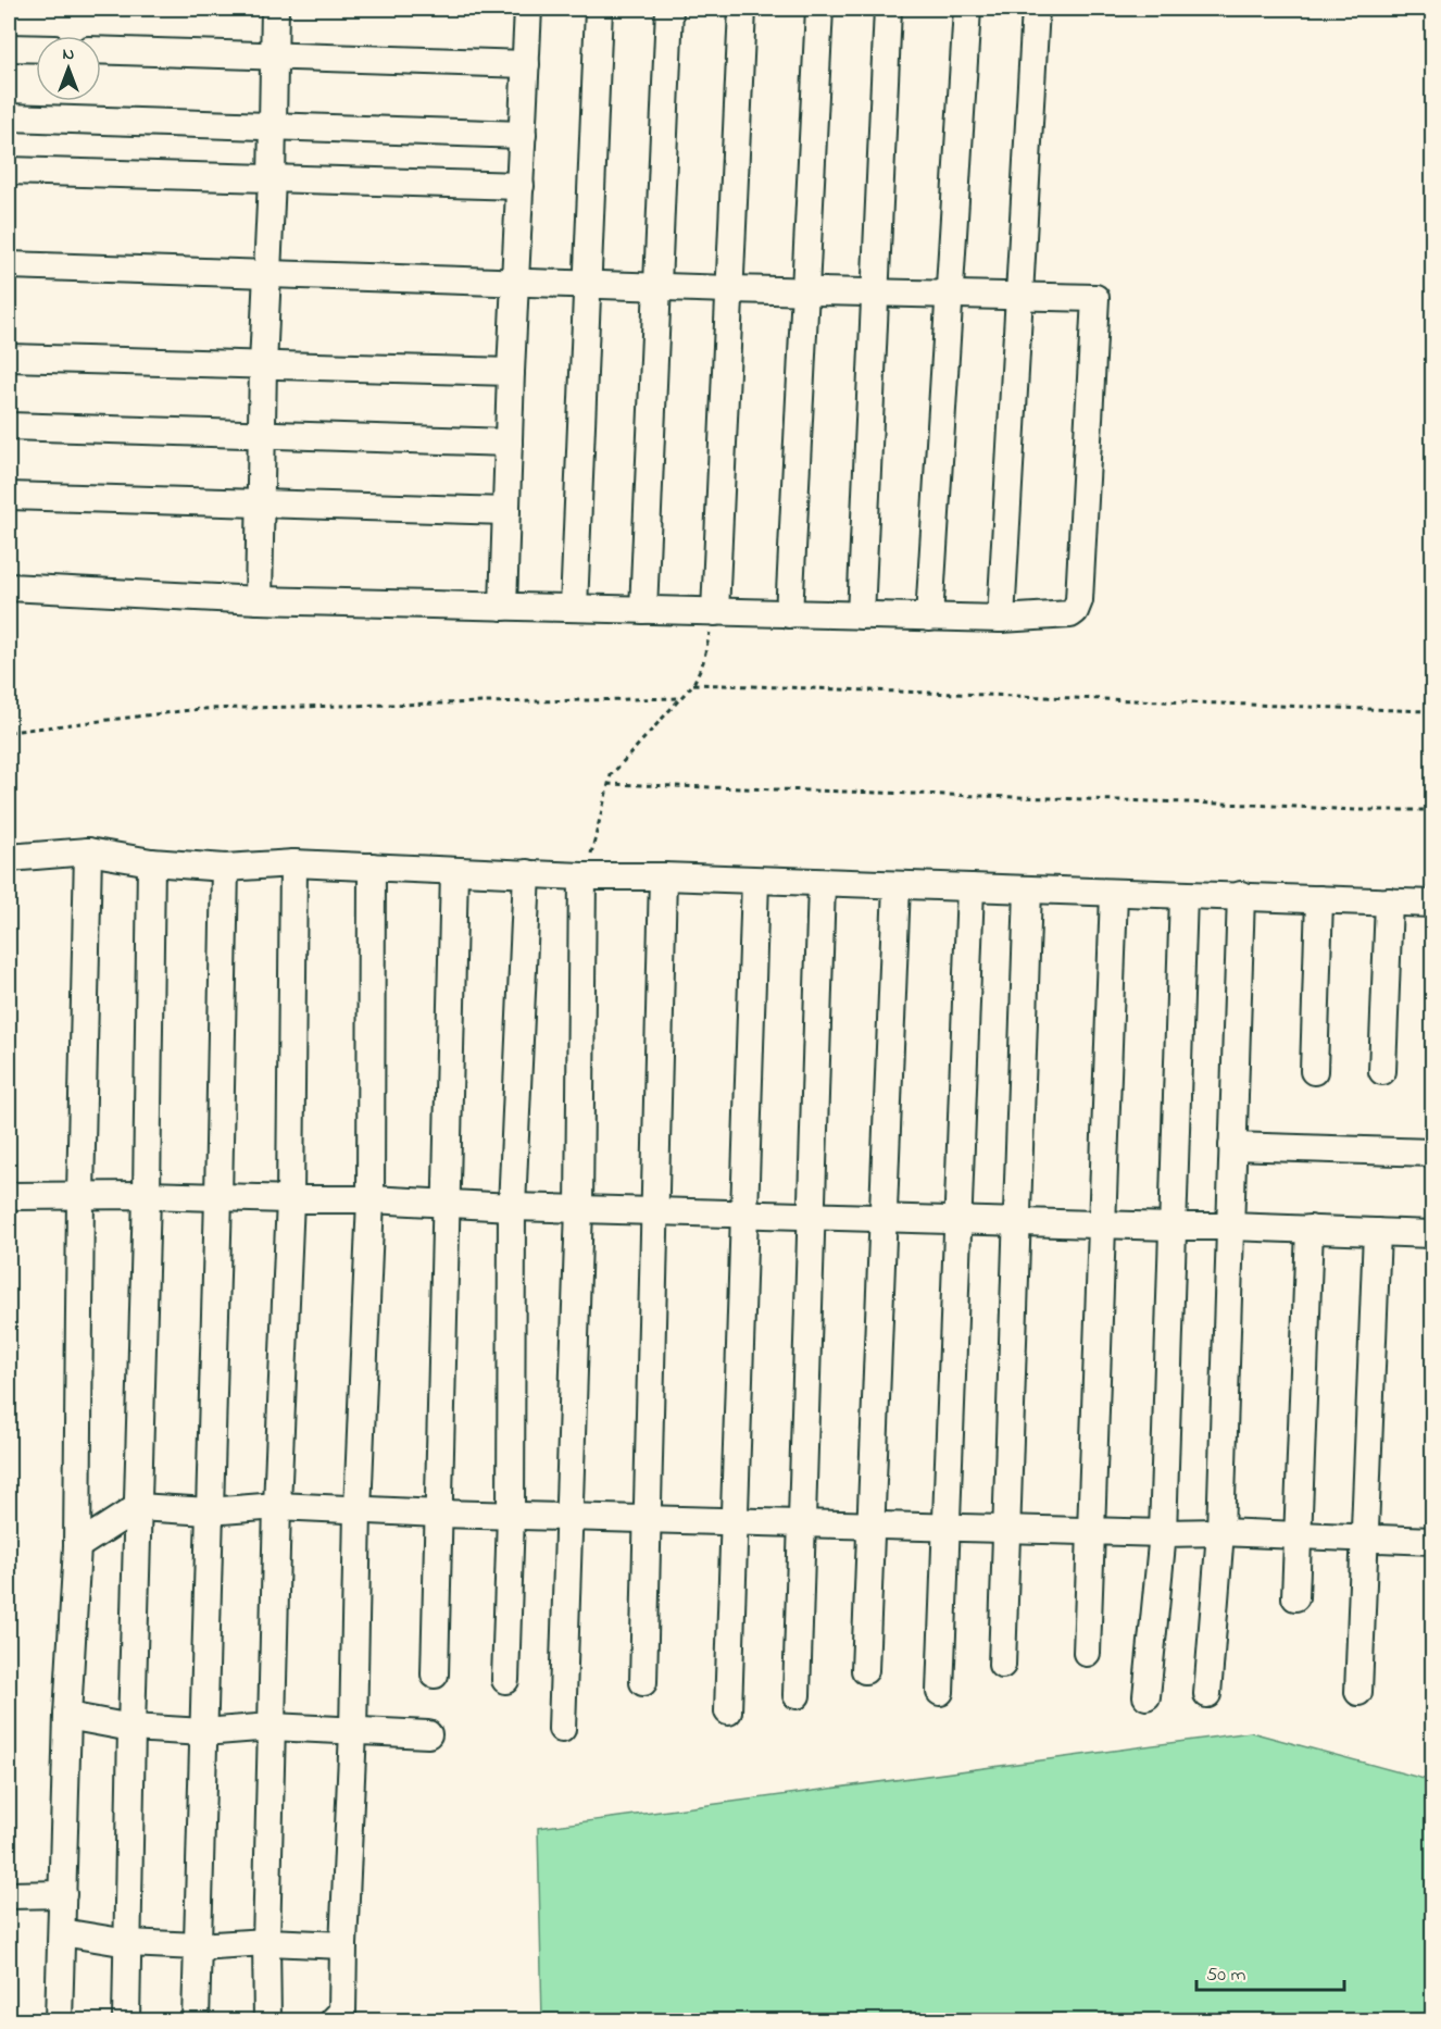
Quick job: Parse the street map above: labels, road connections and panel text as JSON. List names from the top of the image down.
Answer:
{
  "scale_bar": "50 m",
  "north": "top"
}
